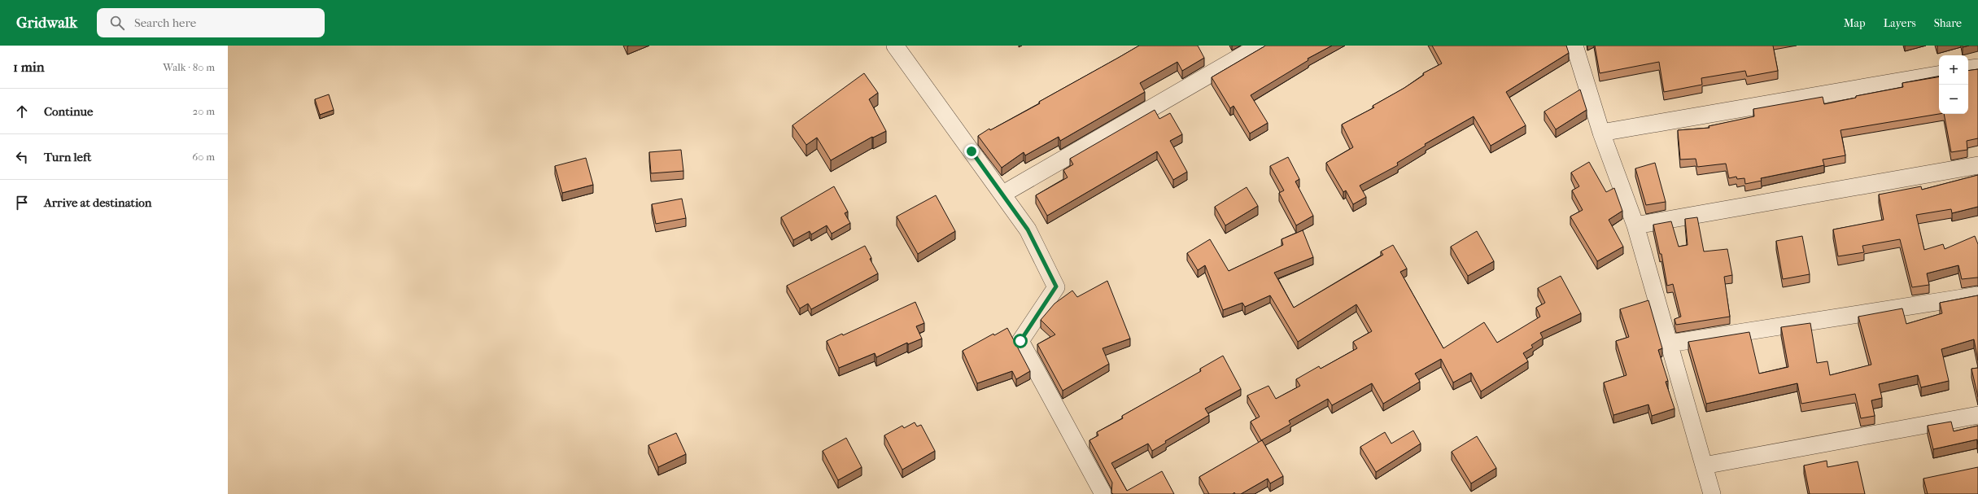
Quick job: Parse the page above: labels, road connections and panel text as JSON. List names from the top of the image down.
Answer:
{
  "page": {
    "header": "Gridwalk",
    "search": "Search here",
    "nav": ["Map", "Layers", "Share"],
    "heading": ["1 min", "Walk · 80 m"],
    "map_buttons": ["+", "−"],
    "list": [
      ["Continue", "20 m"],
      ["Turn left", "60 m"],
      "Arrive at destination"
    ]
  }
}
